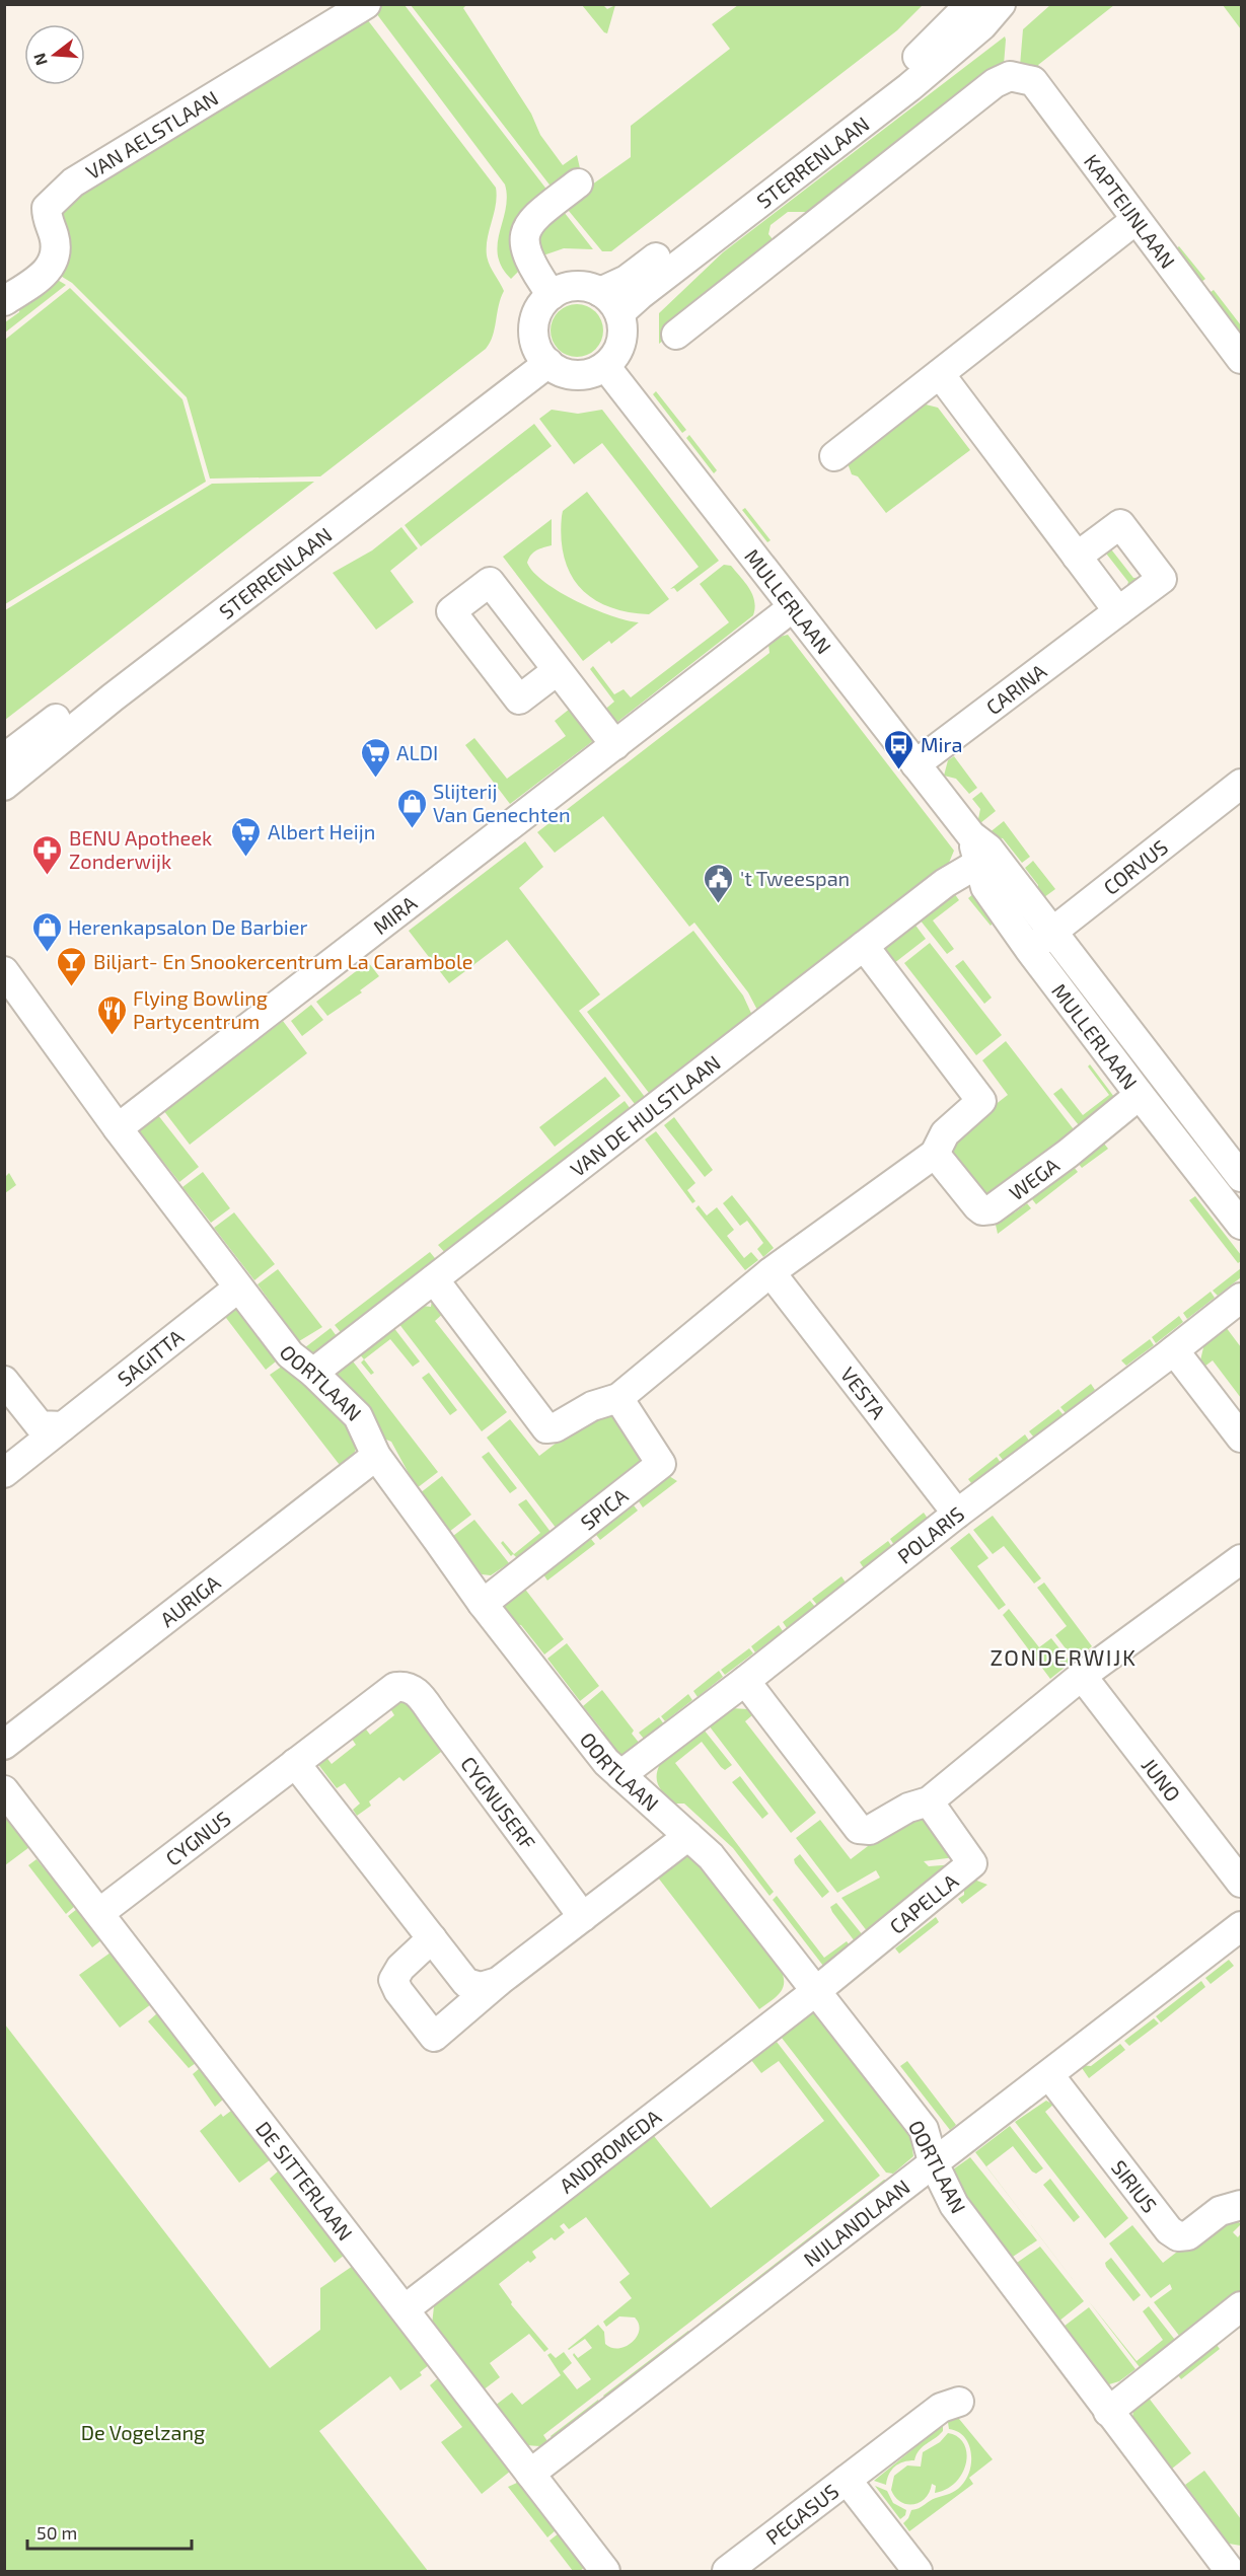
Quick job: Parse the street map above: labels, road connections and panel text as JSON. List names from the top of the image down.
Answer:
{
  "streets": {
    "street": [
      "VAN AELSTLAAN",
      "STERRENLAAN",
      "KAPTEIJNLAAN",
      "MULLERLAAN",
      "CARINA",
      "CORVUS",
      "MIRA",
      "VAN DE HULSTLAAN",
      "WEGA",
      "SAGITTA",
      "OORTLAAN",
      "VESTA",
      "SPICA",
      "POLARIS",
      "AURIGA",
      "JUNO",
      "CYGNUSERF",
      "CYGNUS",
      "CAPELLA",
      "ANDROMEDA",
      "DE SITTERLAAN",
      "SIRIUS",
      "NIJLANDLAAN",
      "PEGASUS"
    ]
  },
  "crossings": [
    ["STERRENLAAN", "MULLERLAAN"],
    ["MULLERLAAN", "CARINA"],
    ["MULLERLAAN", "CORVUS"],
    ["MULLERLAAN", "MIRA"],
    ["MULLERLAAN", "VAN DE HULSTLAAN"],
    ["MULLERLAAN", "WEGA"],
    ["MIRA", "OORTLAAN"],
    ["VAN DE HULSTLAAN", "OORTLAAN"],
    ["SAGITTA", "OORTLAAN"],
    ["OORTLAAN", "SPICA"],
    ["OORTLAAN", "POLARIS"],
    ["OORTLAAN", "AURIGA"],
    ["OORTLAAN", "CAPELLA"],
    ["OORTLAAN", "ANDROMEDA"],
    ["OORTLAAN", "NIJLANDLAAN"],
    ["VESTA", "POLARIS"],
    ["CYGNUSERF", "CYGNUS"],
    ["CYGNUS", "DE SITTERLAAN"],
    ["CAPELLA", "ANDROMEDA"],
    ["ANDROMEDA", "DE SITTERLAAN"],
    ["DE SITTERLAAN", "NIJLANDLAAN"],
    ["SIRIUS", "NIJLANDLAAN"]
  ],
  "districts": ["ZONDERWIJK"],
  "parks": ["De Vogelzang"],
  "places": {
    "bus stop": ["Mira"],
    "supermarket": ["ALDI", "Albert Heijn"],
    "shop": ["Slijterij Van Genechten", "Herenkapsalon De Barbier"],
    "pharmacy": ["BENU Apotheek Zonderwijk"],
    "public building": ["'t Tweespan"],
    "bar": ["Biljart- En Snookercentrum La Carambole"],
    "restaurant": ["Flying Bowling Partycentrum"]
  },
  "scale_bar": "50 m",
  "north": "left"
}
